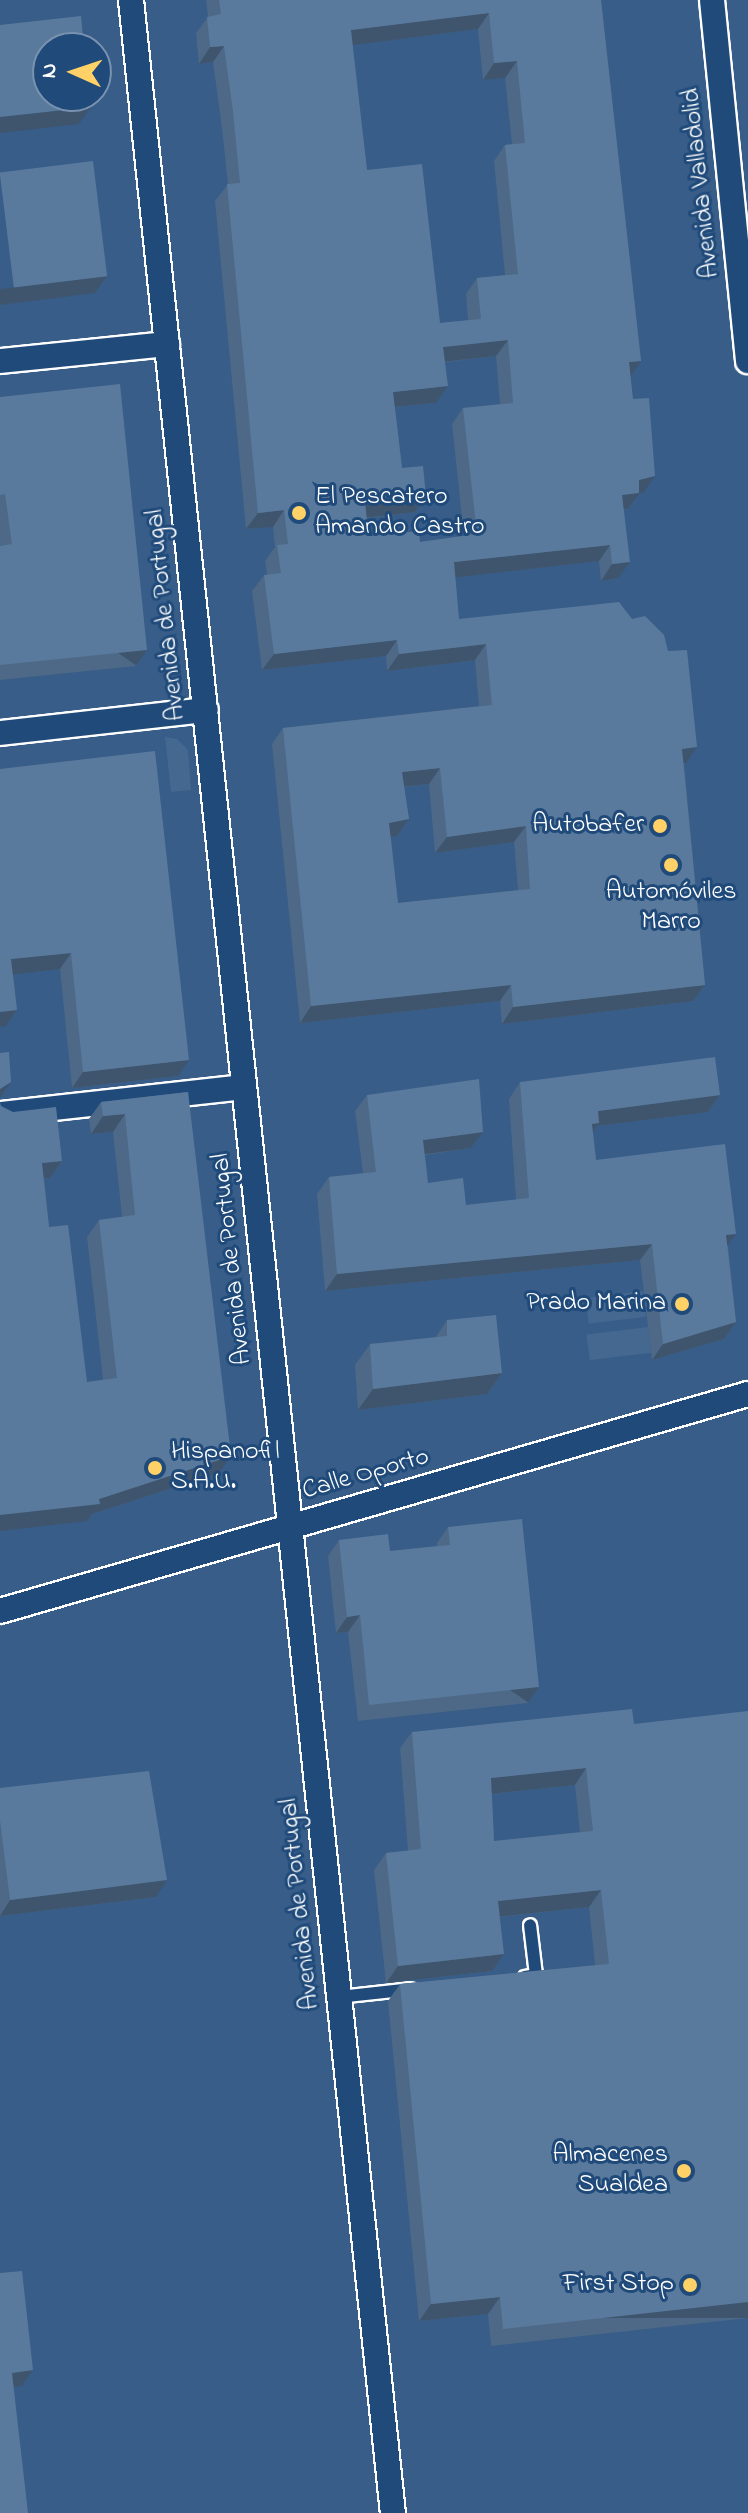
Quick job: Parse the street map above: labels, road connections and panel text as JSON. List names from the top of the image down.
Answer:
{
  "streets": {
    "street": ["Avenida Valladolid", "Avenida de Portugal", "Calle Oporto"]
  },
  "crossings": [
    ["Avenida de Portugal", "Calle Oporto"]
  ],
  "places": [
    "El Pescatero Amando Castro",
    "Autobafer",
    "Automóviles Marro",
    "Prado Marina",
    "Hispanofil S.A.U.",
    "Almacenes Sualdea",
    "First Stop"
  ],
  "north": "left"
}
